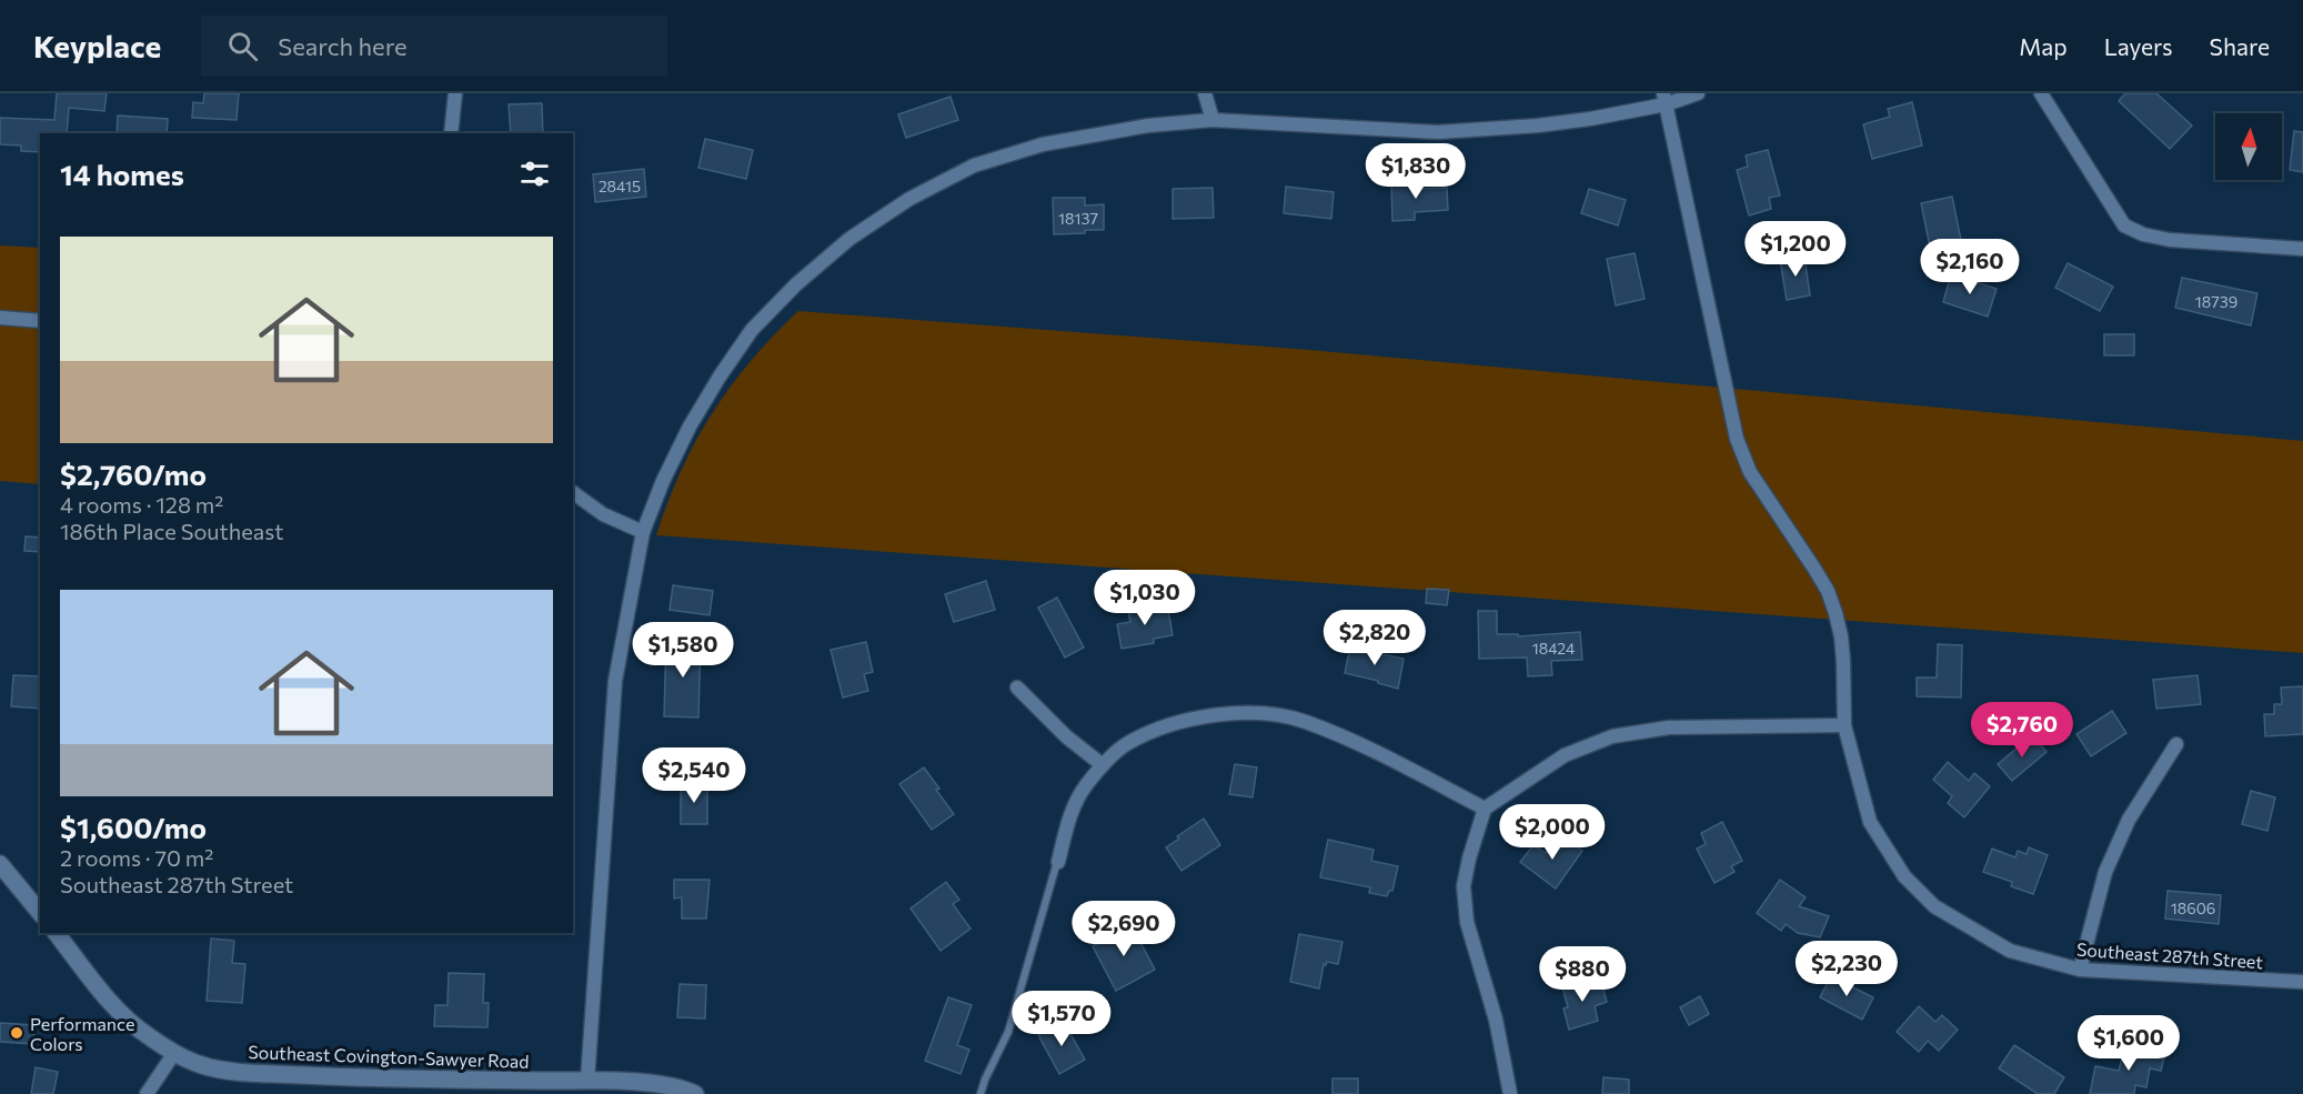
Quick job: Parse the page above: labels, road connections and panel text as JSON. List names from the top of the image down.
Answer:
{
  "streets": {
    "street": ["Southeast 287th Street", "Southeast Covington-Sawyer Road"]
  },
  "places": ["Performance Colors"],
  "house_numbers": [
    "28415",
    "18137",
    "18739",
    "18424",
    "18606"
  ],
  "north": "top",
  "page": {
    "header": "Keyplace",
    "search": "Search here",
    "nav": ["Map", "Layers", "Share"],
    "heading": "14 homes",
    "price": [
      "$1,830",
      "$1,200",
      "$2,160",
      "$1,030",
      "$2,820",
      "$1,580",
      "$2,760",
      "$2,540",
      "$2,000",
      "$2,690",
      "$2,230",
      "$880",
      "$1,570",
      "$1,600"
    ],
    "list": [
      {
        "name": "$2,760/mo",
        "note": "4 rooms · 128 m² · 186th Place Southeast"
      },
      {
        "name": "$1,600/mo",
        "note": "2 rooms · 70 m² · Southeast 287th Street"
      }
    ]
  }
}
